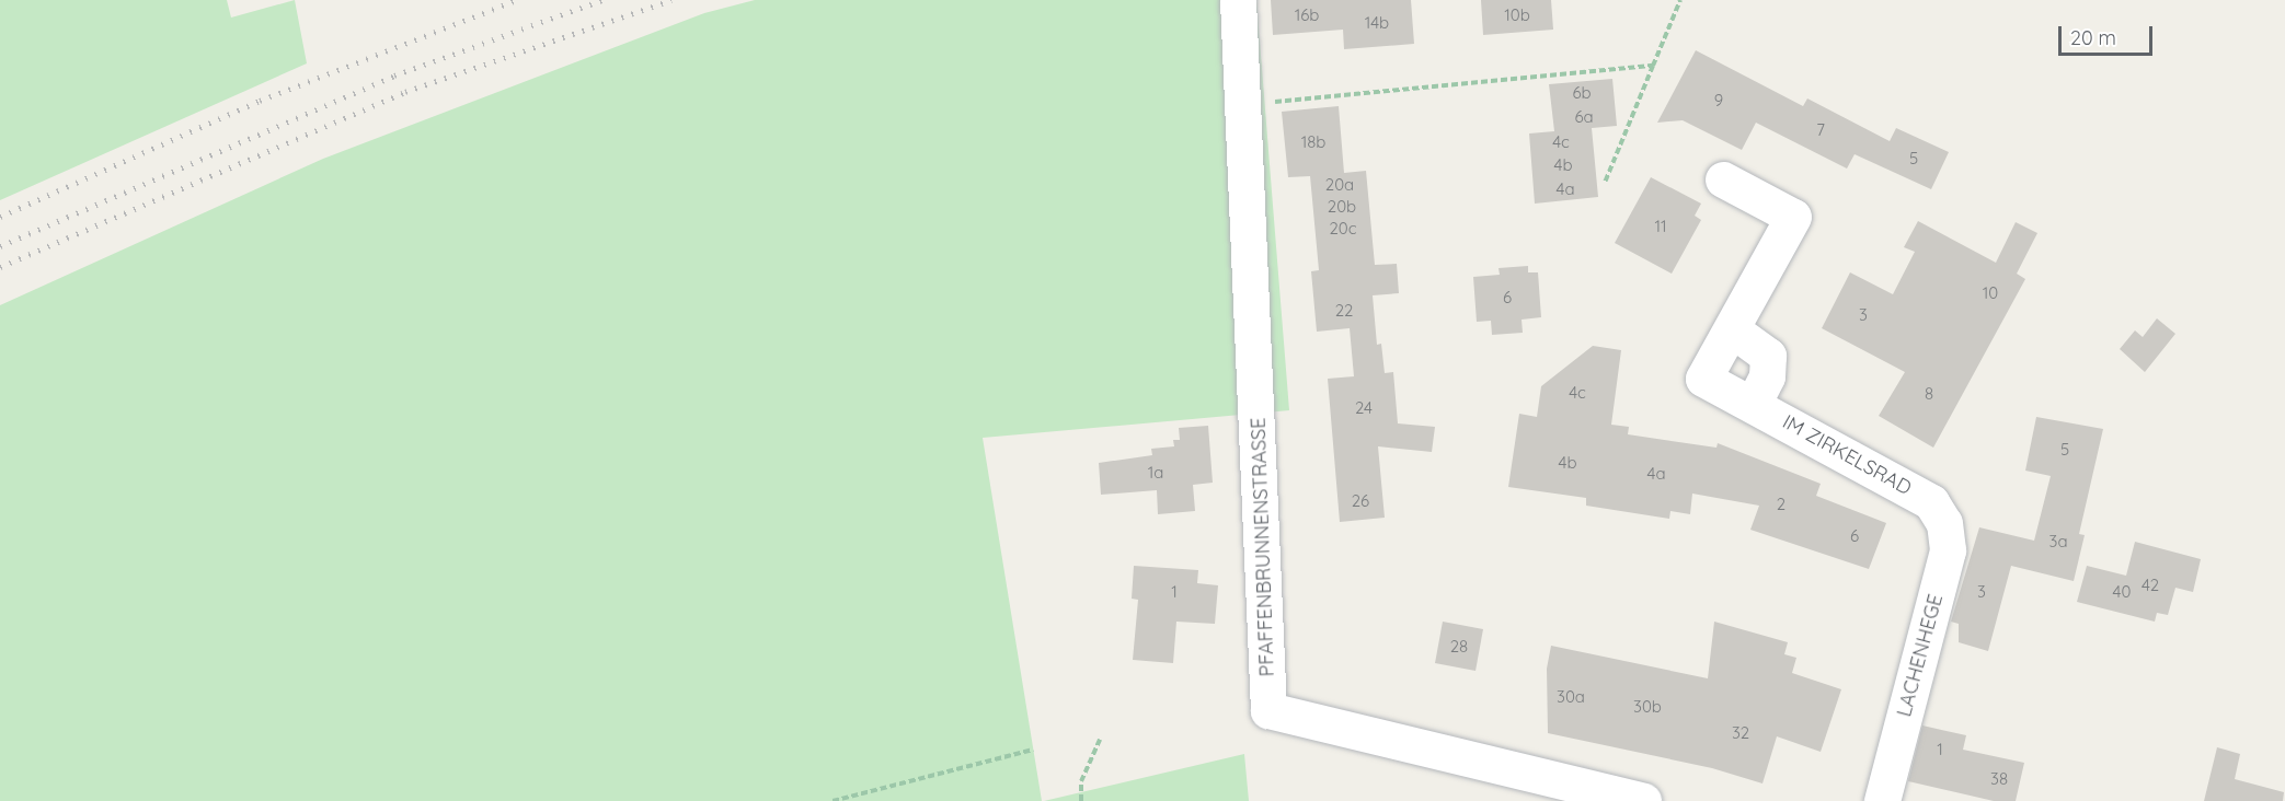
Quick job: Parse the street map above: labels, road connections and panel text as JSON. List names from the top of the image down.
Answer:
{
  "streets": {
    "street": ["IM ZIRKELSRAD", "PFAFFENBRUNNENSTRASSE", "LACHENHEGE"]
  },
  "crossings": [
    ["IM ZIRKELSRAD", "LACHENHEGE"]
  ],
  "house_numbers": [
    "16b",
    "10b",
    "14b",
    "6b",
    "9",
    "6a",
    "7",
    "18b",
    "4c",
    "5",
    "4b",
    "20a",
    "4a",
    "20b",
    "11",
    "20c",
    "10",
    "6",
    "22",
    "3",
    "4c",
    "8",
    "24",
    "5",
    "4b",
    "1a",
    "4a",
    "26",
    "2",
    "6",
    "3a",
    "42",
    "1",
    "3",
    "40",
    "28",
    "30a",
    "30b",
    "32",
    "1",
    "38"
  ],
  "scale_bar": "20 m"
}
